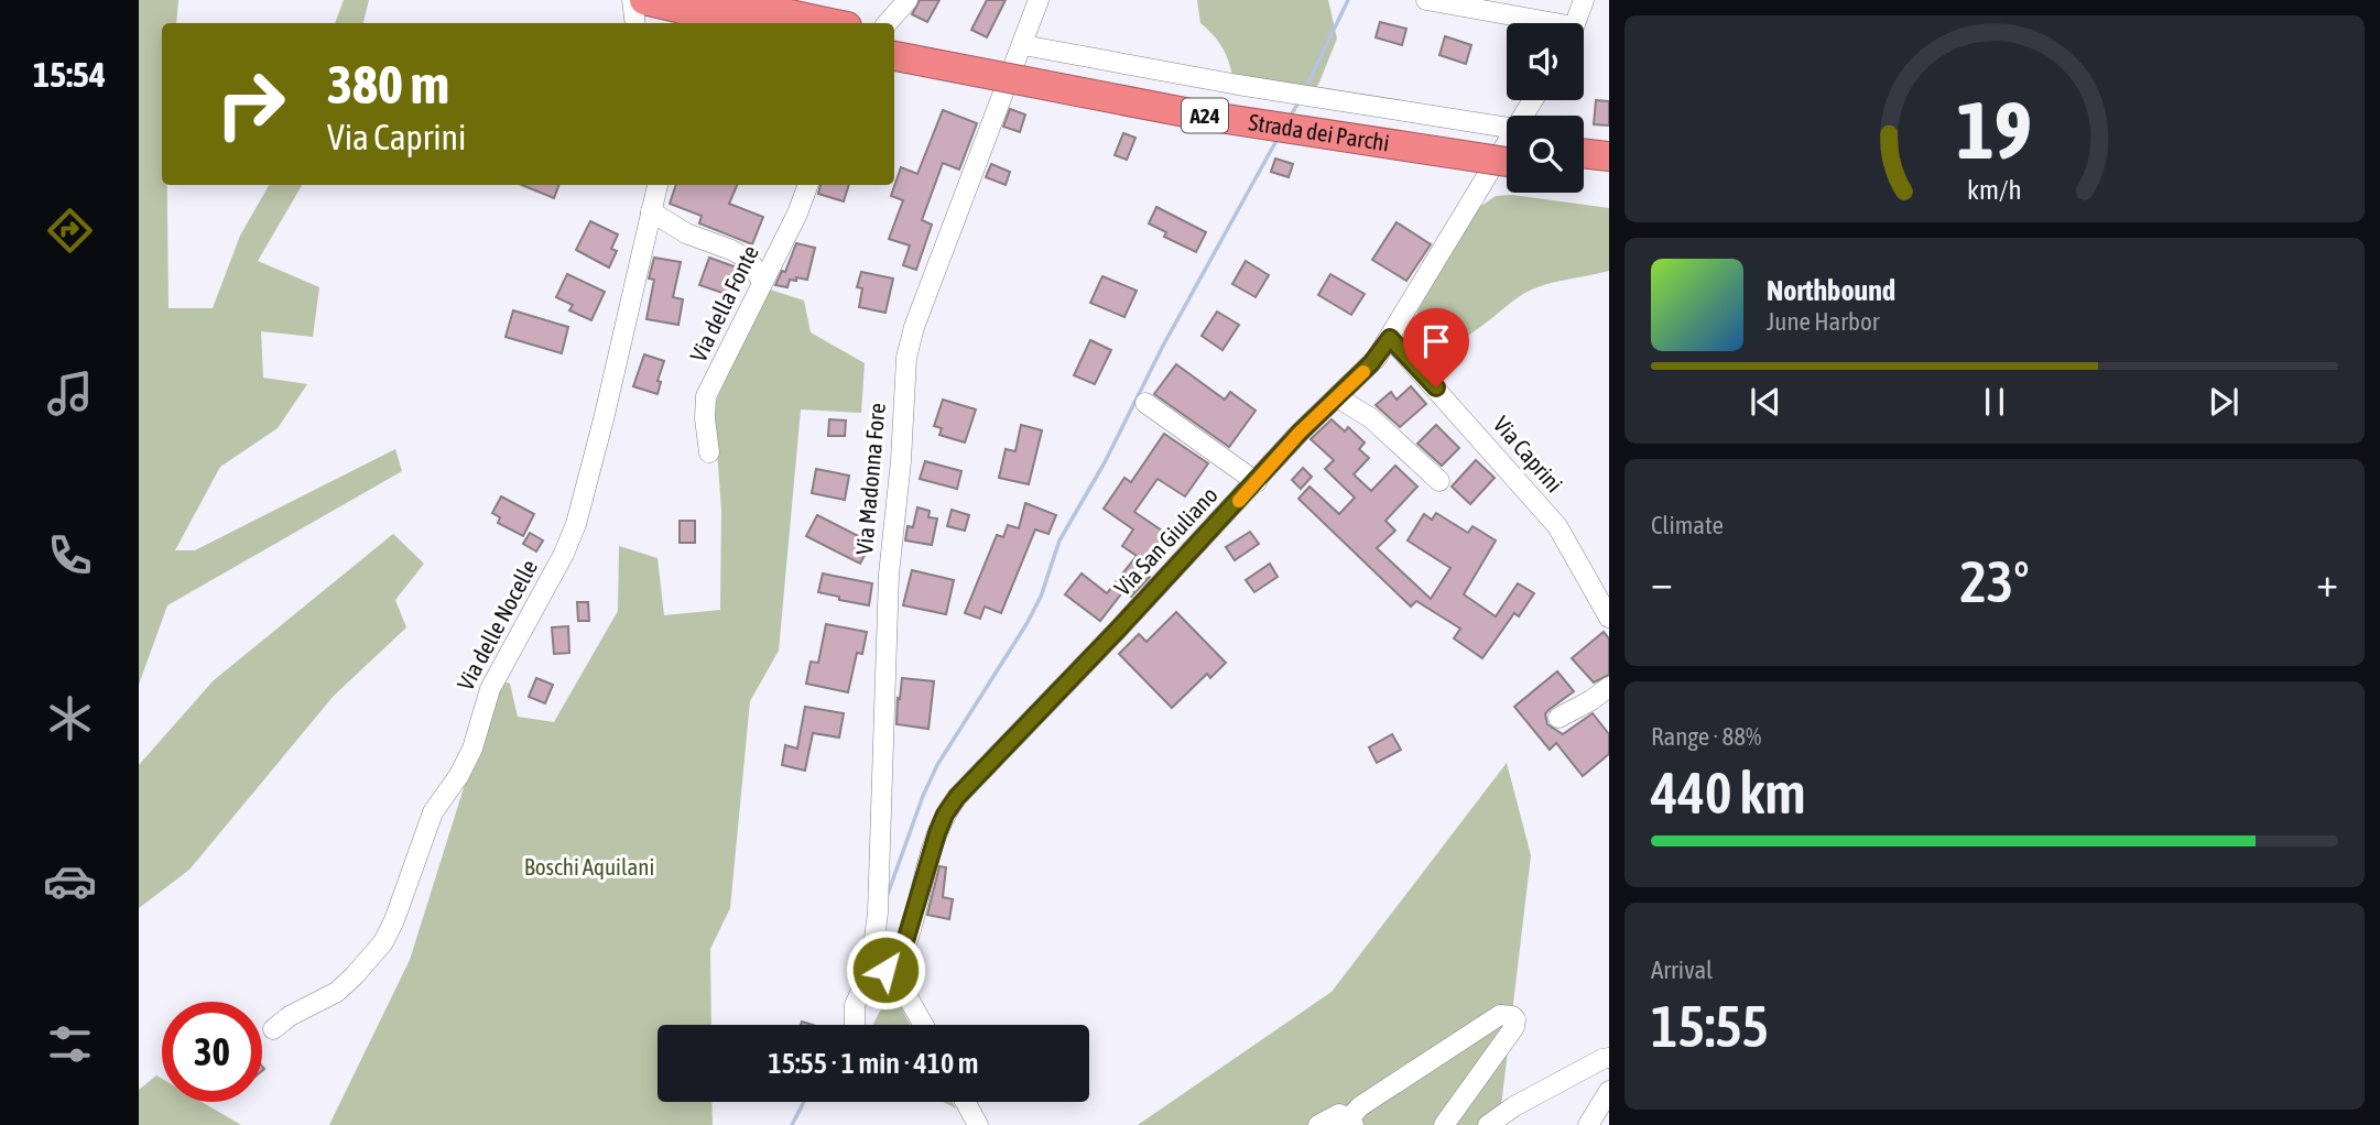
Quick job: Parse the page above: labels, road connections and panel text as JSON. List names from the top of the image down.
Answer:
{
  "streets": {
    "highway": ["A24", "Strada dei Parchi"],
    "street": [
      "Via della Fonte",
      "Via Caprini",
      "Via Madonna Fore",
      "Via San Giuliano",
      "Via delle Nocelle"
    ]
  },
  "crossings": [
    ["Via Caprini", "Via San Giuliano"],
    ["Via Madonna Fore", "Via San Giuliano"]
  ],
  "parks": ["Boschi Aquilani"],
  "page": {
    "tabs": "15:54",
    "turn": ["380 m", "Via Caprini"],
    "song": ["Northbound", "June Harbor"],
    "tile": [
      "Climate",
      ["Range · 88%", "440 km"],
      ["Arrival", "15:55"]
    ],
    "heat": ["−", "23°", "+"],
    "limit": "30",
    "trip": "15:55 · 1 min · 410 m",
    "gauge": ["19", "km/h"]
  }
}
